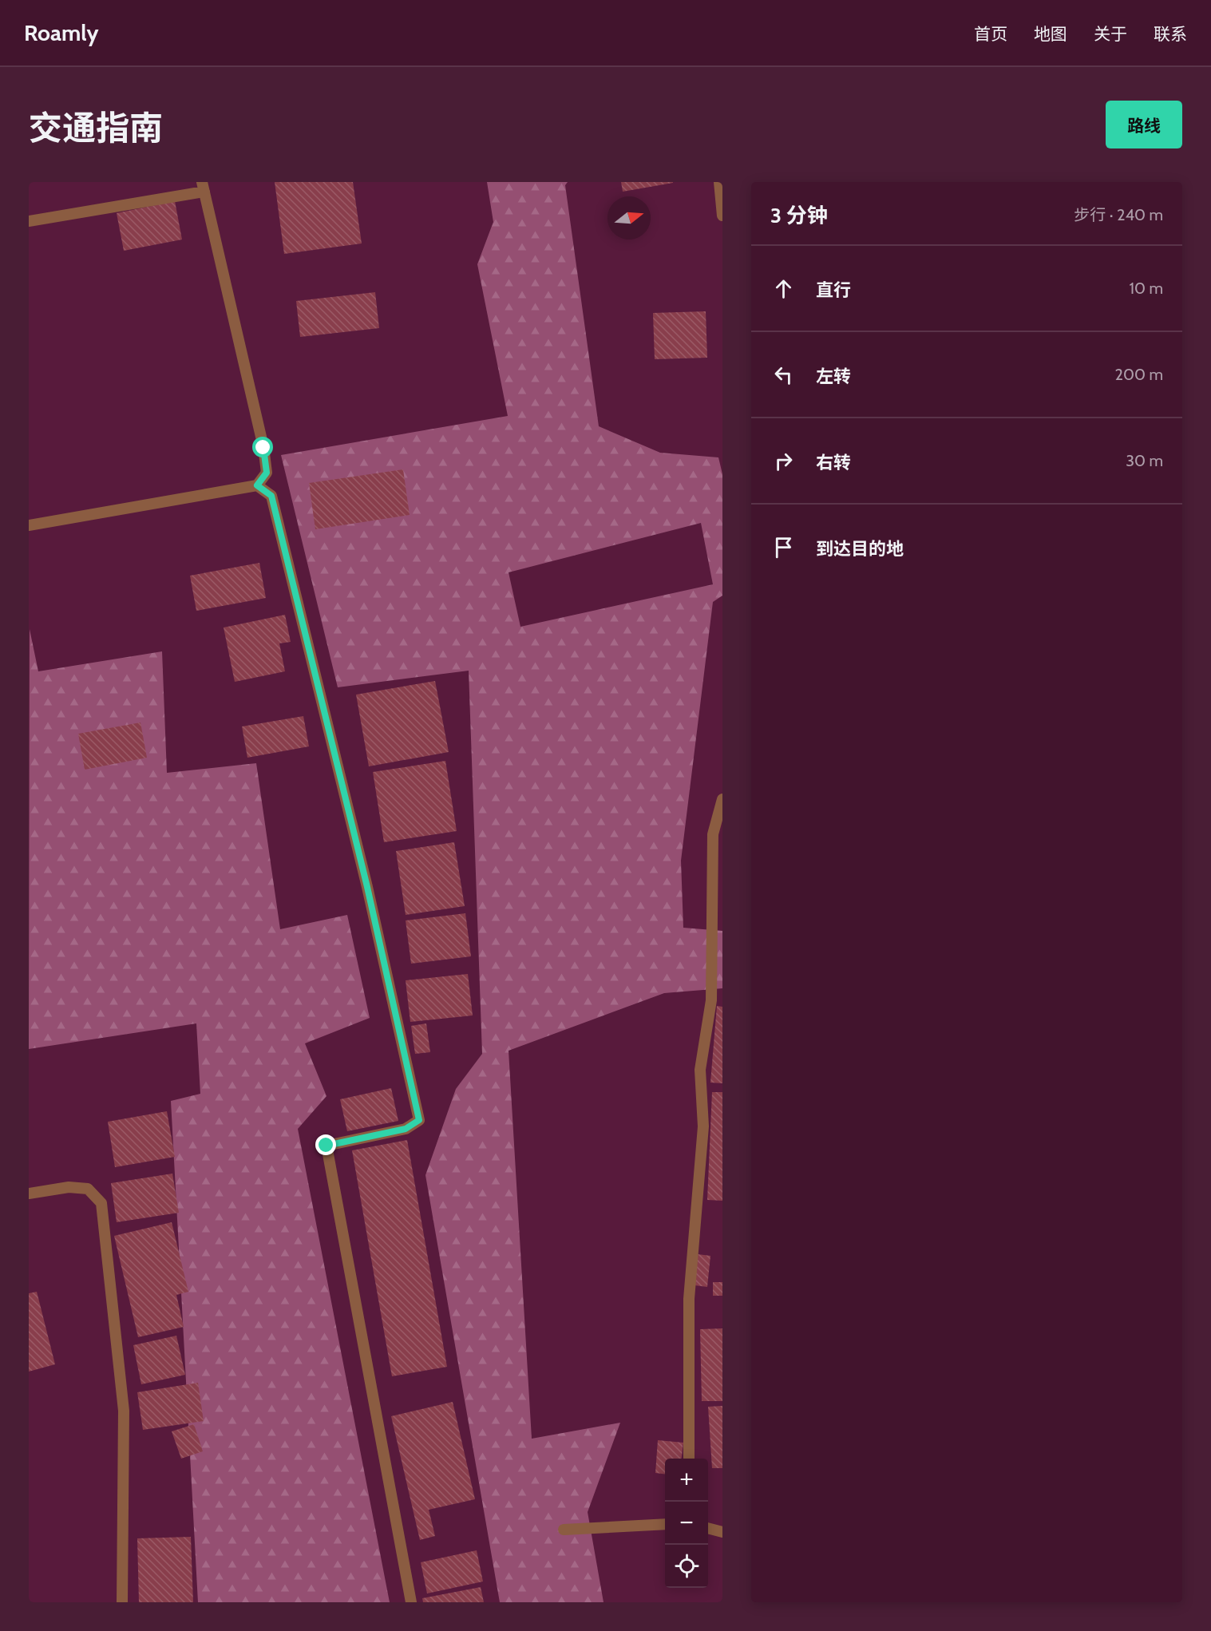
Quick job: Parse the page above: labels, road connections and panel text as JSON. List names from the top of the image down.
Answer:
{
  "north": "right",
  "page": {
    "header": "Roamly",
    "nav": [
      "首页",
      "地图",
      "关于",
      "联系"
    ],
    "title": "交通指南",
    "buttons": "路线",
    "heading": ["3 分钟", "步行 · 240 m"],
    "list": [
      ["直行", "10 m"],
      ["左转", "200 m"],
      ["右转", "30 m"],
      "到达目的地"
    ],
    "map_buttons": ["+", "−"]
  }
}
